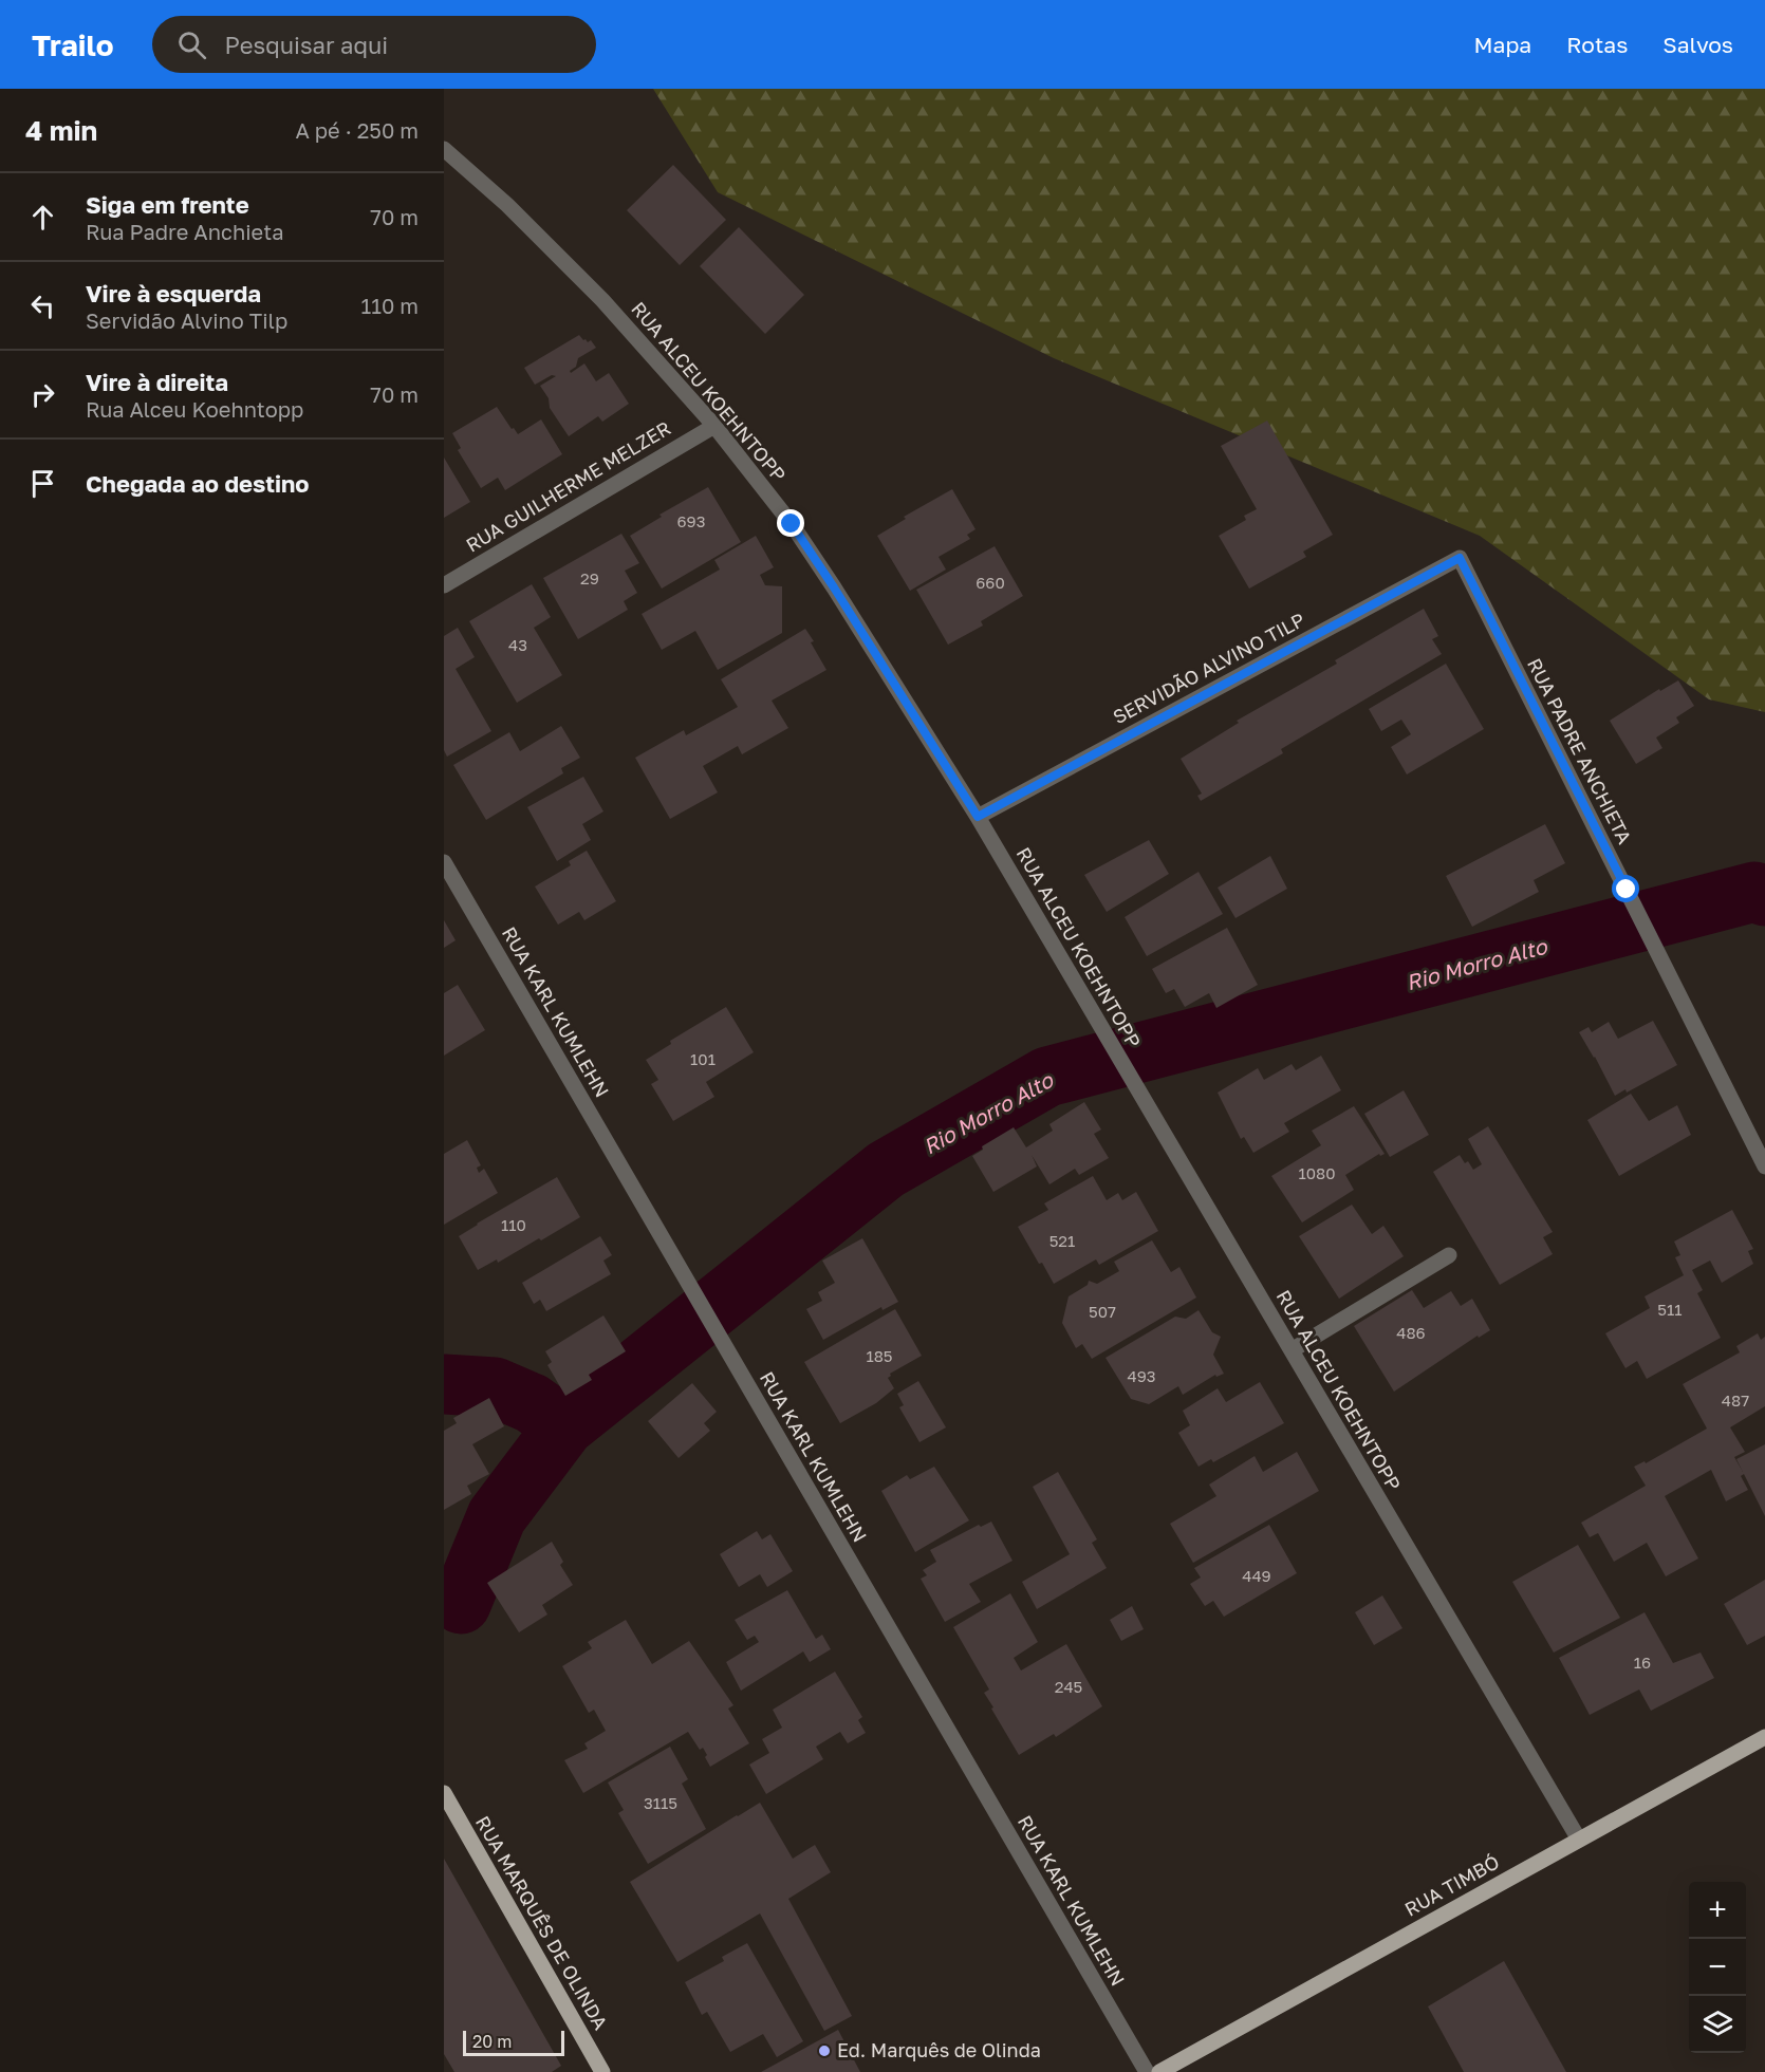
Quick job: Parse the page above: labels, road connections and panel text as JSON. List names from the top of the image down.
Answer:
{
  "streets": {
    "main road": ["RUA TIMBÓ", "RUA MARQUÊS DE OLINDA"],
    "street": [
      "RUA ALCEU KOEHNTOPP",
      "RUA GUILHERME MELZER",
      "SERVIDÃO ALVINO TILP",
      "RUA PADRE ANCHIETA",
      "RUA KARL KUMLEHN"
    ]
  },
  "crossings": [
    ["RUA ALCEU KOEHNTOPP", "RUA GUILHERME MELZER"],
    ["RUA ALCEU KOEHNTOPP", "SERVIDÃO ALVINO TILP"],
    ["RUA ALCEU KOEHNTOPP", "RUA TIMBÓ"],
    ["SERVIDÃO ALVINO TILP", "RUA PADRE ANCHIETA"]
  ],
  "water": ["Rio Morro Alto"],
  "places": ["Ed. Marquês de Olinda"],
  "house_numbers": [
    "693",
    "29",
    "660",
    "43",
    "101",
    "1080",
    "110",
    "521",
    "511",
    "507",
    "486",
    "185",
    "493",
    "487",
    "449",
    "16",
    "245",
    "3115"
  ],
  "scale_bar": "20 m",
  "page": {
    "header": "Trailo",
    "search": "Pesquisar aqui",
    "nav": ["Mapa", "Rotas", "Salvos"],
    "heading": ["4 min", "A pé · 250 m"],
    "list": [
      ["Siga em frente", "Rua Padre Anchieta", "70 m"],
      ["Vire à esquerda", "Servidão Alvino Tilp", "110 m"],
      ["Vire à direita", "Rua Alceu Koehntopp", "70 m"],
      "Chegada ao destino"
    ],
    "map_buttons": ["+", "−"],
    "scale": "20 m"
  }
}
